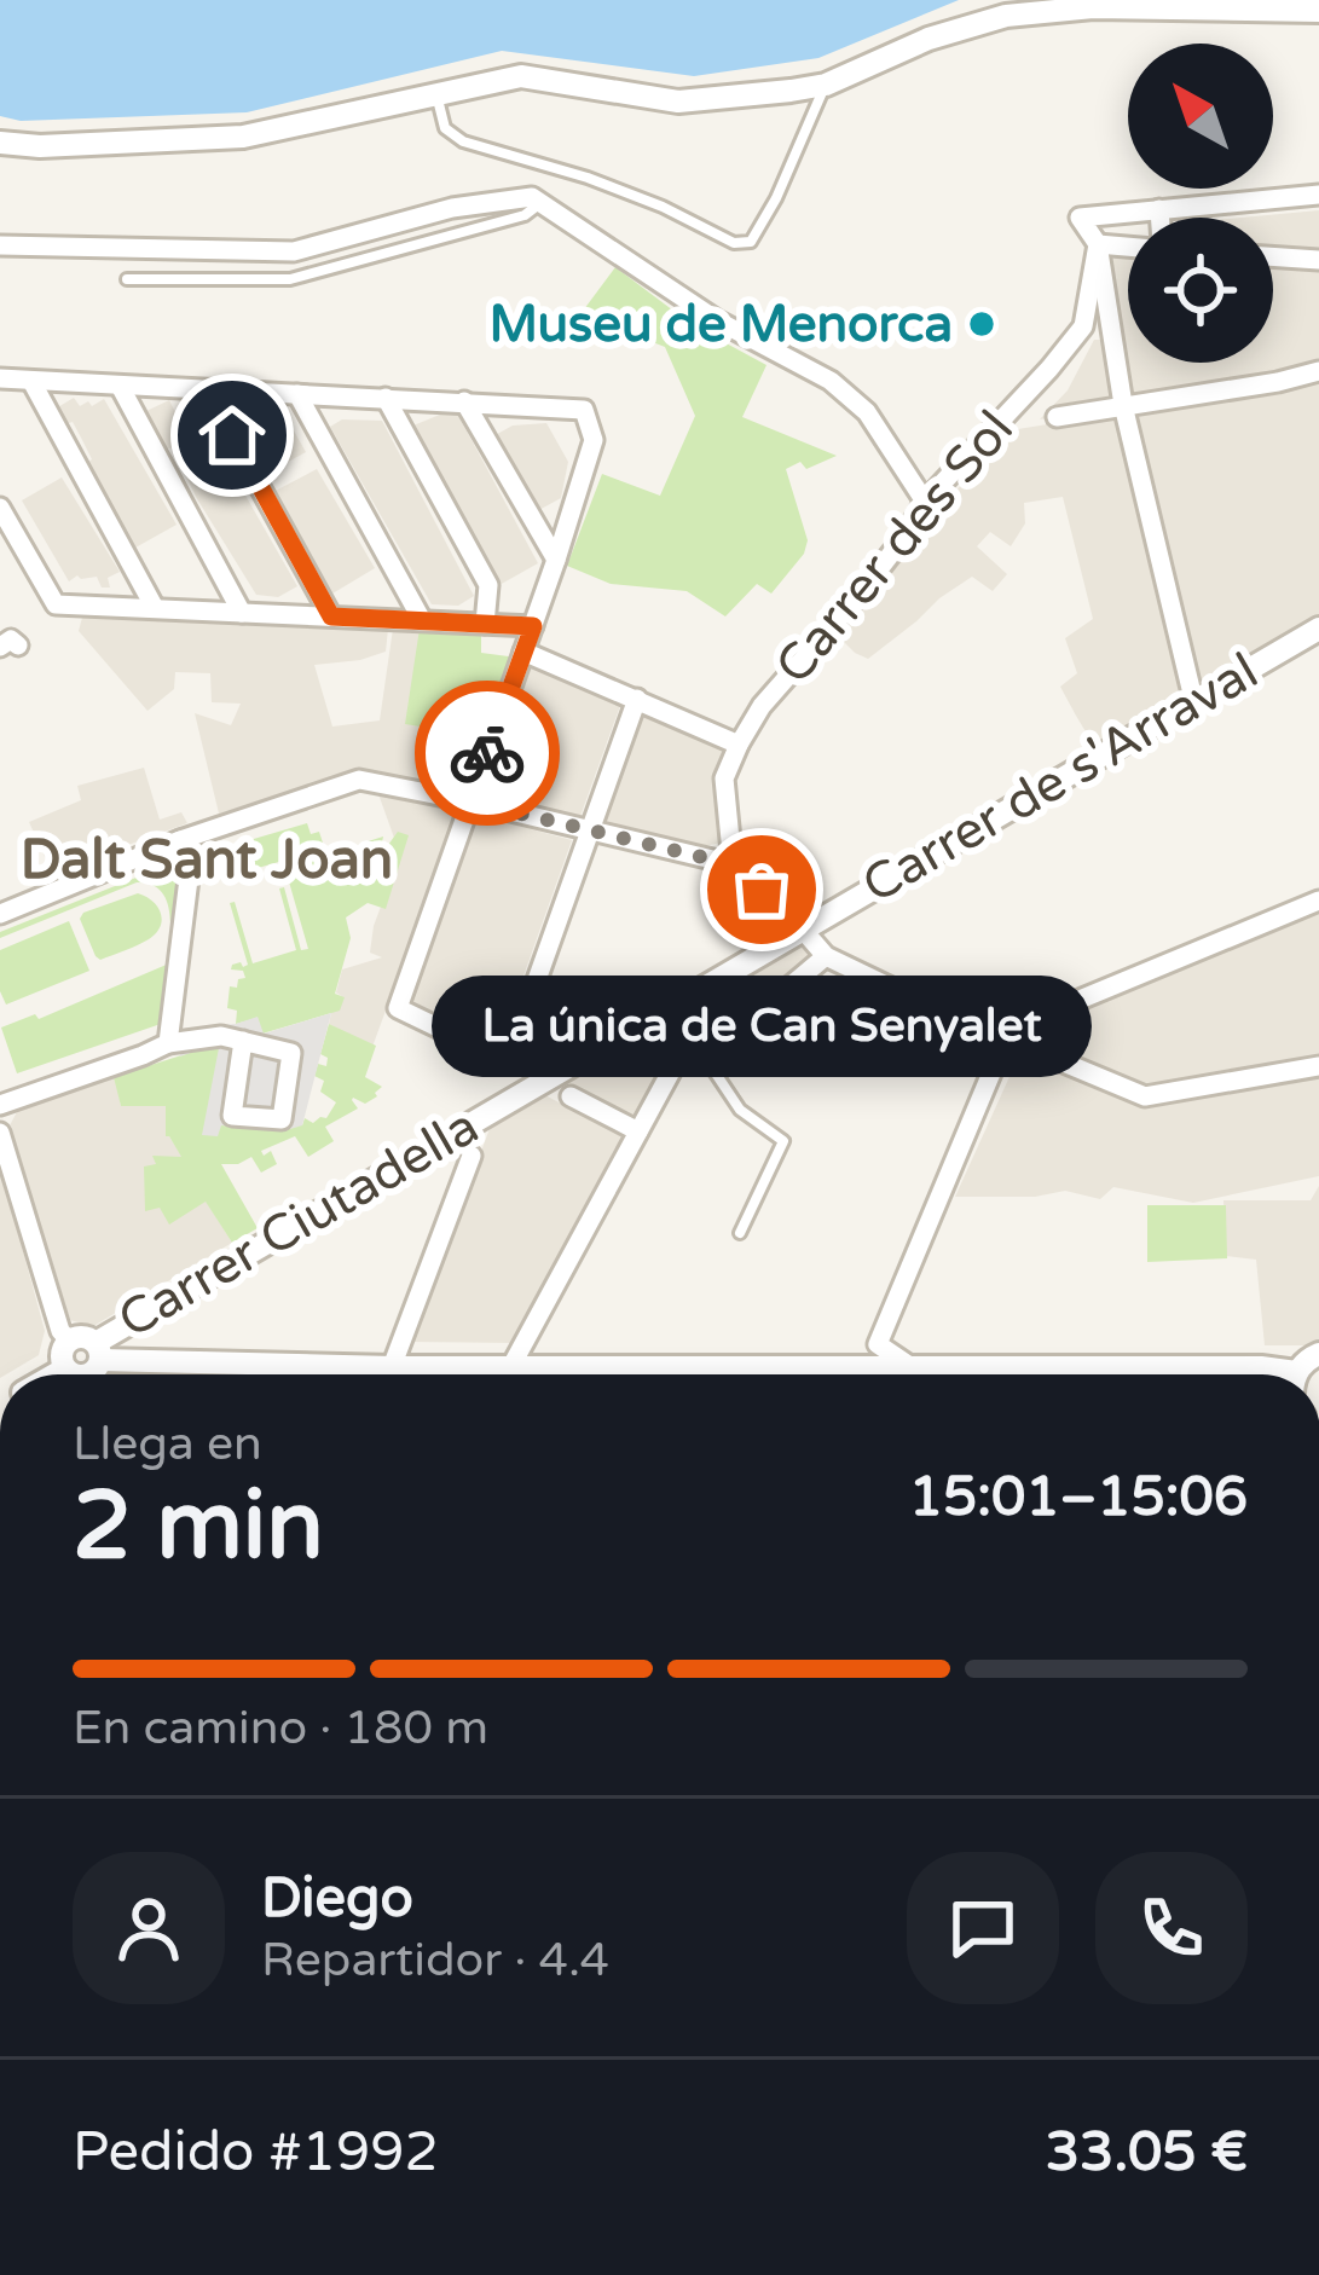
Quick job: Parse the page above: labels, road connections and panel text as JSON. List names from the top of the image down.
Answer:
{
  "streets": {
    "street": ["Carrer des Sol", "Carrer de s'Arraval", "Carrer Ciutadella"]
  },
  "crossings": [
    ["Carrer de s'Arraval", "Carrer Ciutadella"]
  ],
  "districts": ["Dalt Sant Joan"],
  "places": ["Museu de Menorca", "La única de Can Senyalet"],
  "north": "top left",
  "page": {
    "bubble": "La única de Can Senyalet",
    "heading": ["2 min", "Llega en", "15:01–15:06"],
    "panel": [
      "Diego",
      "Repartidor · 4.4",
      "Pedido #1992",
      "33.05 €"
    ],
    "bar": "En camino · 180 m"
  }
}
